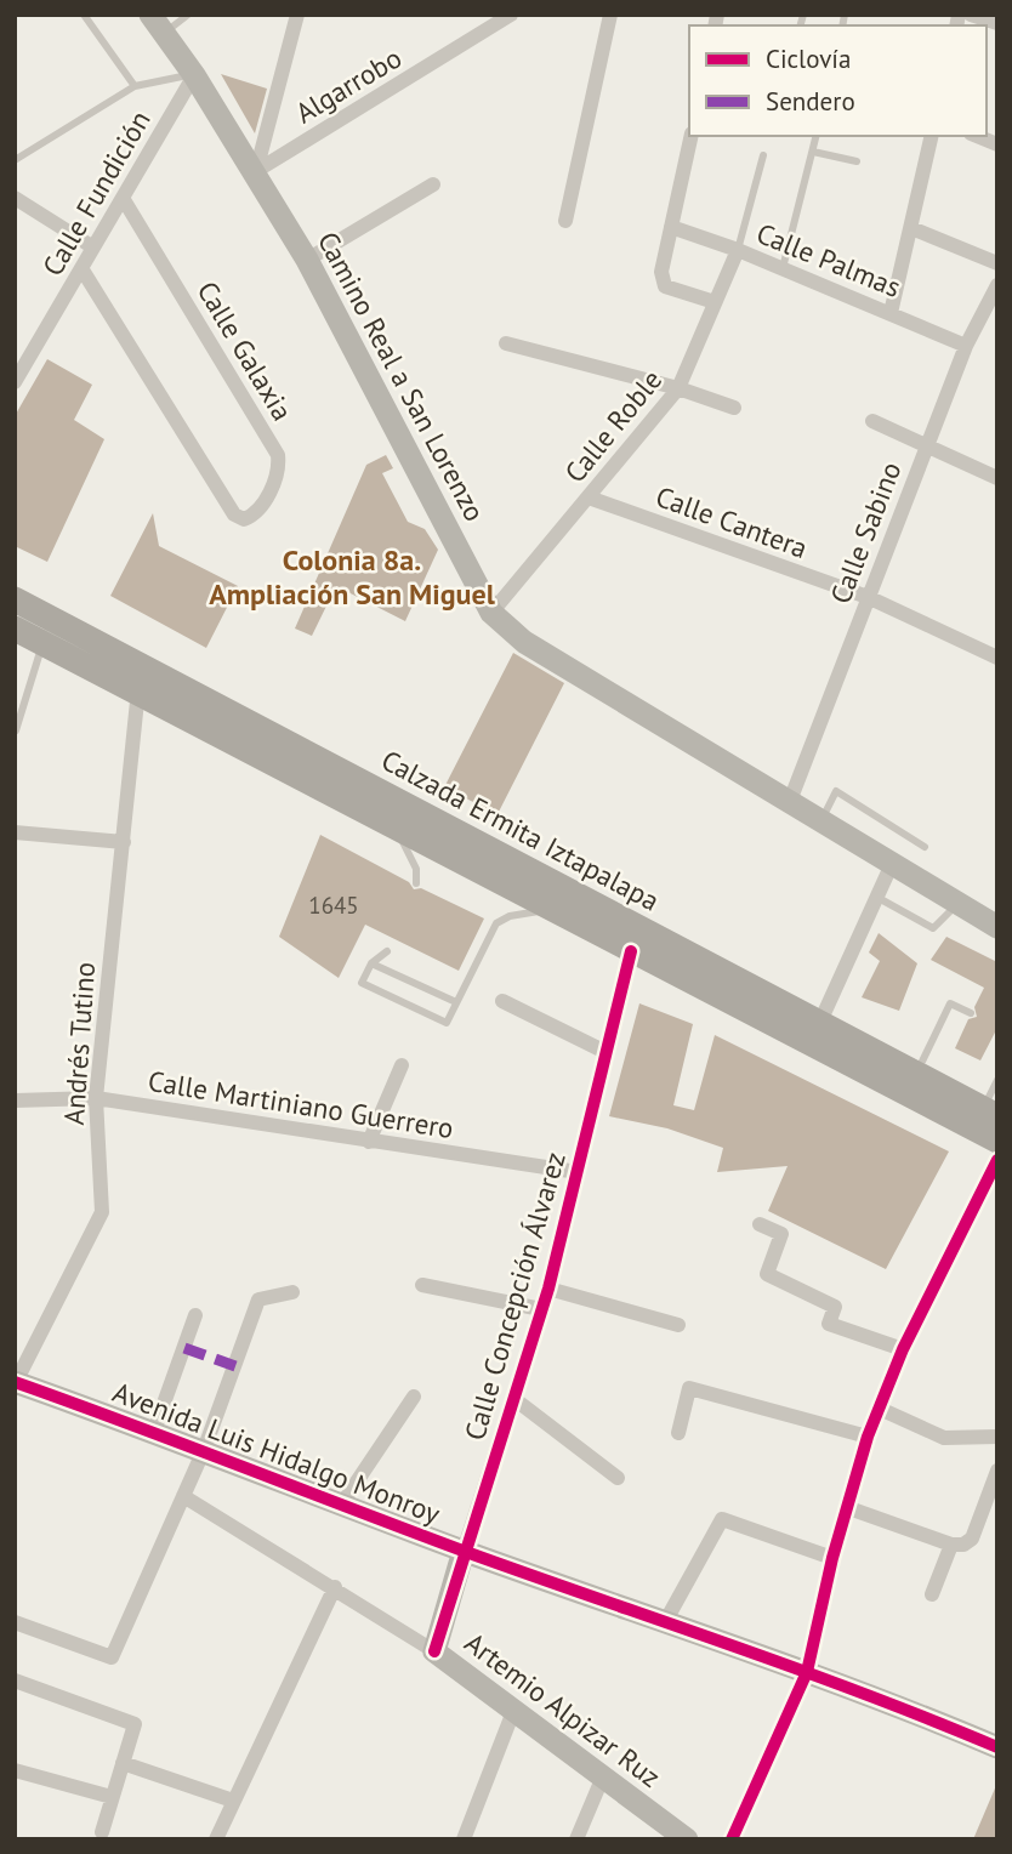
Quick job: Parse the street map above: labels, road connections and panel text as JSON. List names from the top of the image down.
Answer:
{
  "streets": {
    "main road": ["Calzada Ermita Iztapalapa"],
    "street": [
      "Algarrobo",
      "Calle Fundición",
      "Calle Palmas",
      "Calle Galaxia",
      "Camino Real a San Lorenzo",
      "Calle Roble",
      "Calle Cantera",
      "Calle Sabino",
      "Andrés Tutino",
      "Calle Martiniano Guerrero",
      "Calle Concepción Álvarez",
      "Avenida Luis Hidalgo Monroy",
      "Artemio Alpizar Ruz"
    ]
  },
  "crossings": [
    ["Algarrobo", "Camino Real a San Lorenzo"],
    ["Calle Fundición", "Calle Galaxia"],
    ["Calle Fundición", "Camino Real a San Lorenzo"],
    ["Calle Palmas", "Calle Roble"],
    ["Calle Palmas", "Calle Sabino"],
    ["Camino Real a San Lorenzo", "Calle Roble"],
    ["Camino Real a San Lorenzo", "Calle Sabino"],
    ["Calle Roble", "Calle Cantera"],
    ["Calle Cantera", "Calle Sabino"],
    ["Calzada Ermita Iztapalapa", "Andrés Tutino"],
    ["Calzada Ermita Iztapalapa", "Calle Concepción Álvarez"],
    ["Andrés Tutino", "Calle Martiniano Guerrero"],
    ["Andrés Tutino", "Avenida Luis Hidalgo Monroy"],
    ["Calle Martiniano Guerrero", "Calle Concepción Álvarez"],
    ["Calle Concepción Álvarez", "Avenida Luis Hidalgo Monroy"],
    ["Calle Concepción Álvarez", "Artemio Alpizar Ruz"]
  ],
  "districts": ["Colonia 8a. Ampliación San Miguel"],
  "house_numbers": ["1645"],
  "legend": ["Ciclovía", "Sendero"]
}
